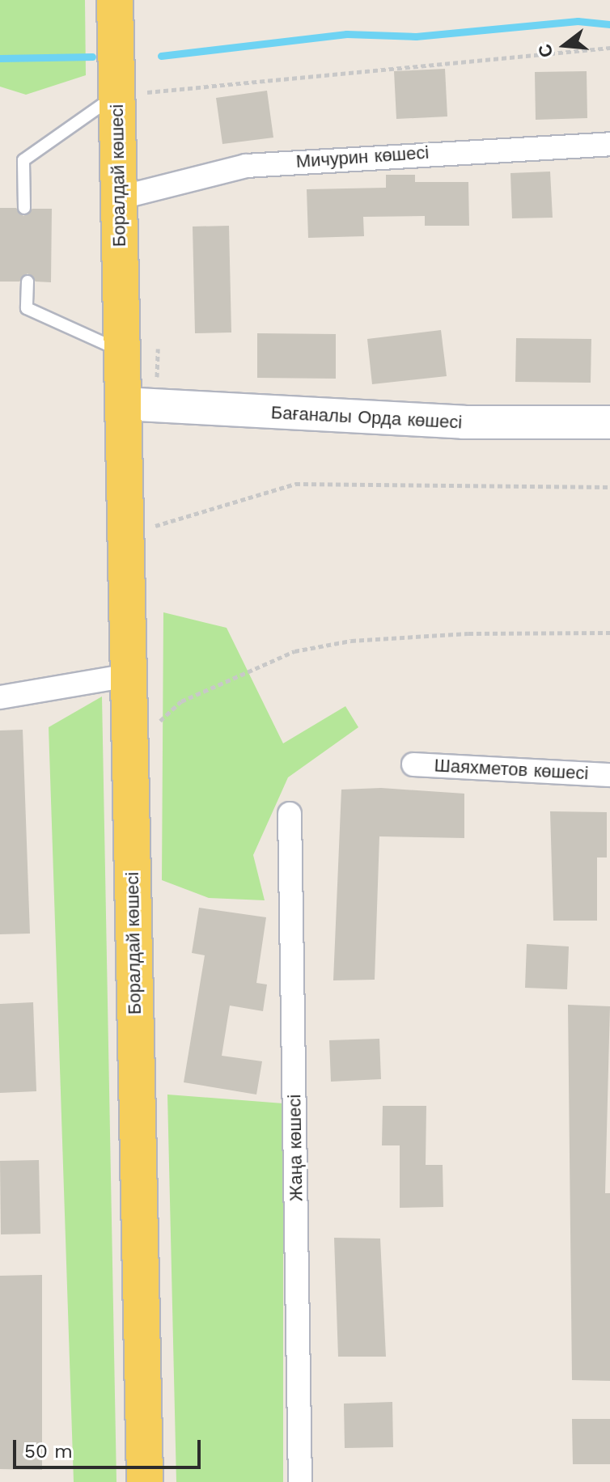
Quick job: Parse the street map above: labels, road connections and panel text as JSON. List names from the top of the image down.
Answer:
{
  "streets": {
    "main road": ["Боралдай көшесі"],
    "street": [
      "Мичурин көшесі",
      "Бағаналы Орда көшесі",
      "Шаяхметов көшесі",
      "Жаңа көшесі"
    ]
  },
  "crossings": [
    ["Мичурин көшесі", "Боралдай көшесі"],
    ["Боралдай көшесі", "Бағаналы Орда көшесі"]
  ],
  "scale_bar": "50 m",
  "north": "left"
}
